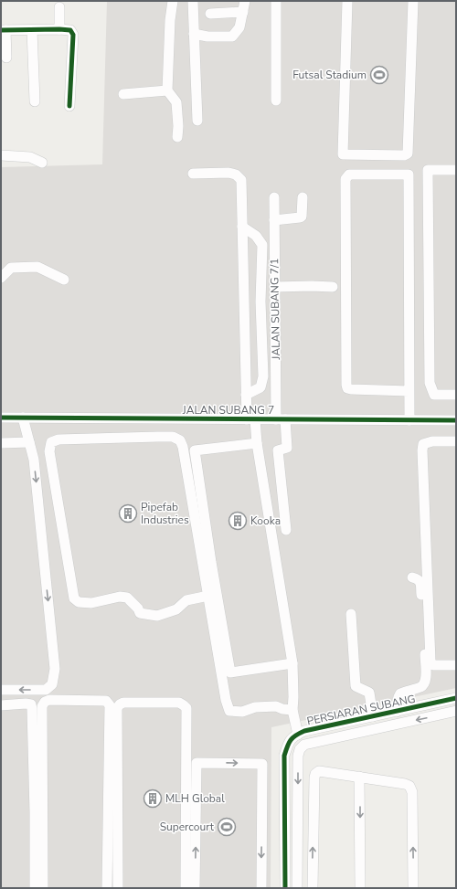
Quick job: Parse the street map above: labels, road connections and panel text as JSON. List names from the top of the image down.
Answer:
{
  "streets": {
    "street": ["JALAN SUBANG 7/1", "JALAN SUBANG 7", "PERSIARAN SUBANG"]
  },
  "crossings": [
    ["JALAN SUBANG 7/1", "JALAN SUBANG 7"]
  ],
  "places": {
    "sports": ["Futsal Stadium", "Supercourt"],
    "building": ["Pipefab Industries", "Kooka", "MLH Global"]
  }
}
